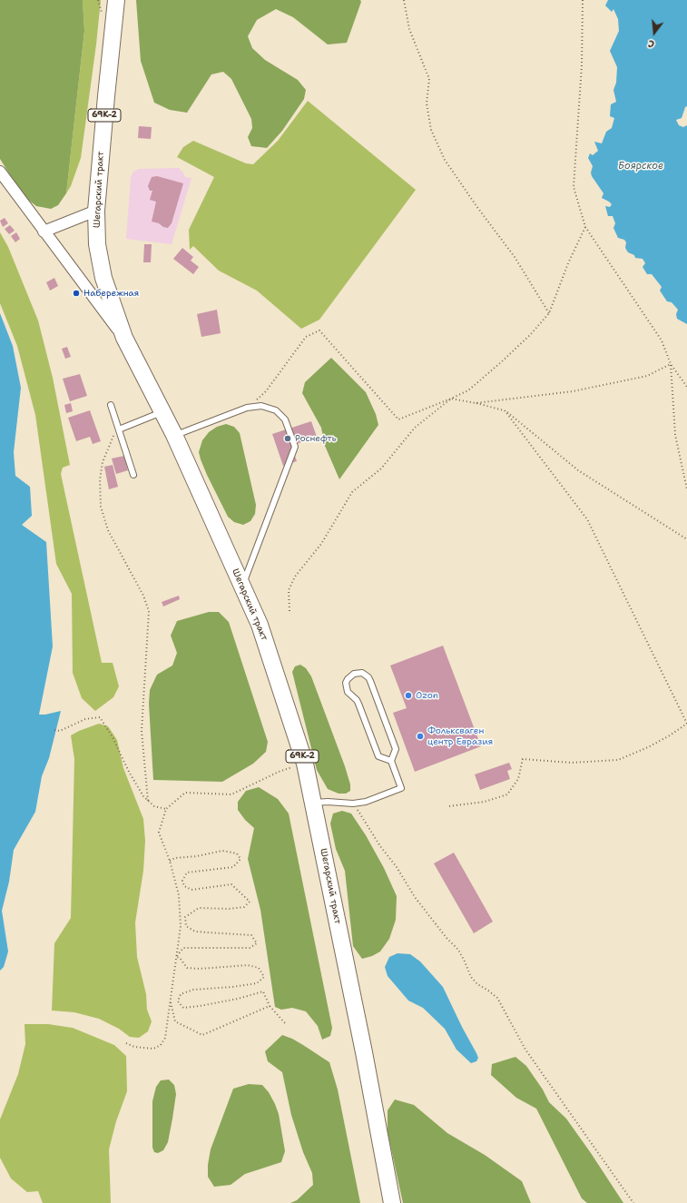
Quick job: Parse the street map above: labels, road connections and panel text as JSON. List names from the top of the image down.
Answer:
{
  "streets": {
    "main road": ["69К-2", "Шегарский тракт"]
  },
  "water": ["Боярское"],
  "places": [
    "Набережная",
    "Роснефть",
    "Ozon",
    "Фольксваген центр Евразия"
  ],
  "north": "bottom"
}
